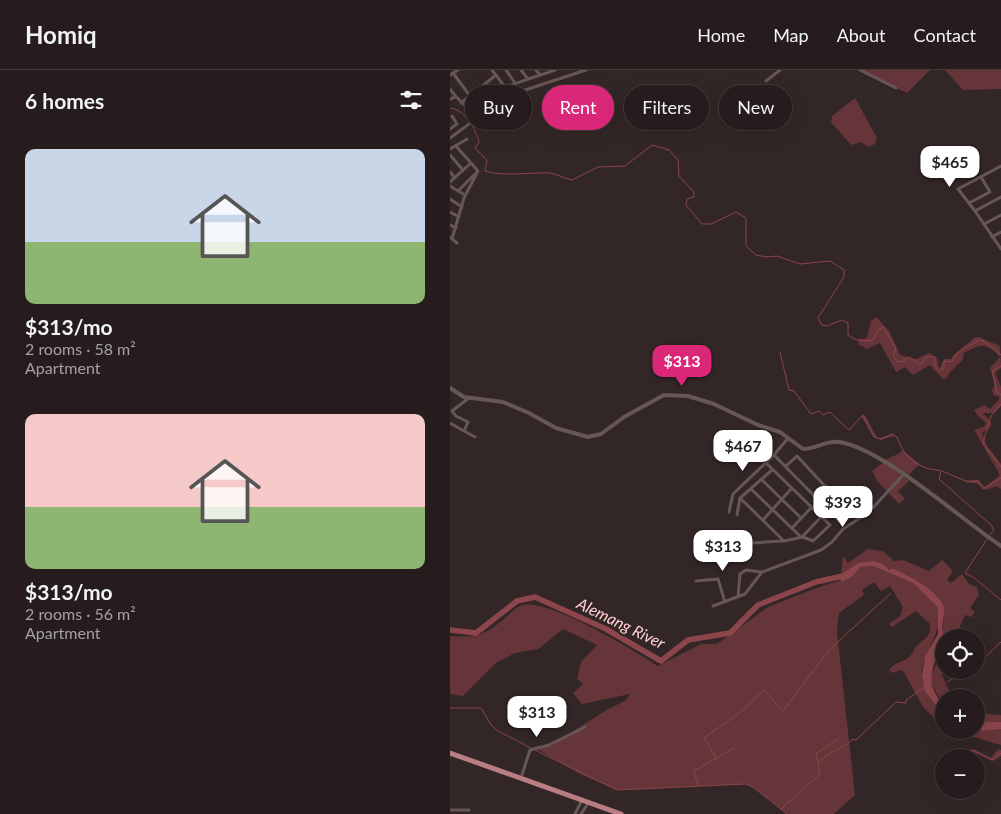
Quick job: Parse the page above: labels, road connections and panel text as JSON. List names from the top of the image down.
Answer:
{
  "water": ["Alemang River"],
  "page": {
    "header": "Homiq",
    "nav": [
      "Home",
      "Map",
      "About",
      "Contact"
    ],
    "heading": "6 homes",
    "chip": [
      "Buy",
      "Rent",
      "Filters",
      "New"
    ],
    "list": [
      {
        "name": "$313/mo",
        "note": "2 rooms · 58 m² · Apartment"
      },
      {
        "name": "$313/mo",
        "note": "2 rooms · 56 m² · Apartment"
      }
    ],
    "price": [
      "$465",
      "$313",
      "$467",
      "$393",
      "$313",
      "$313"
    ],
    "map_buttons": ["+", "−"]
  }
}
